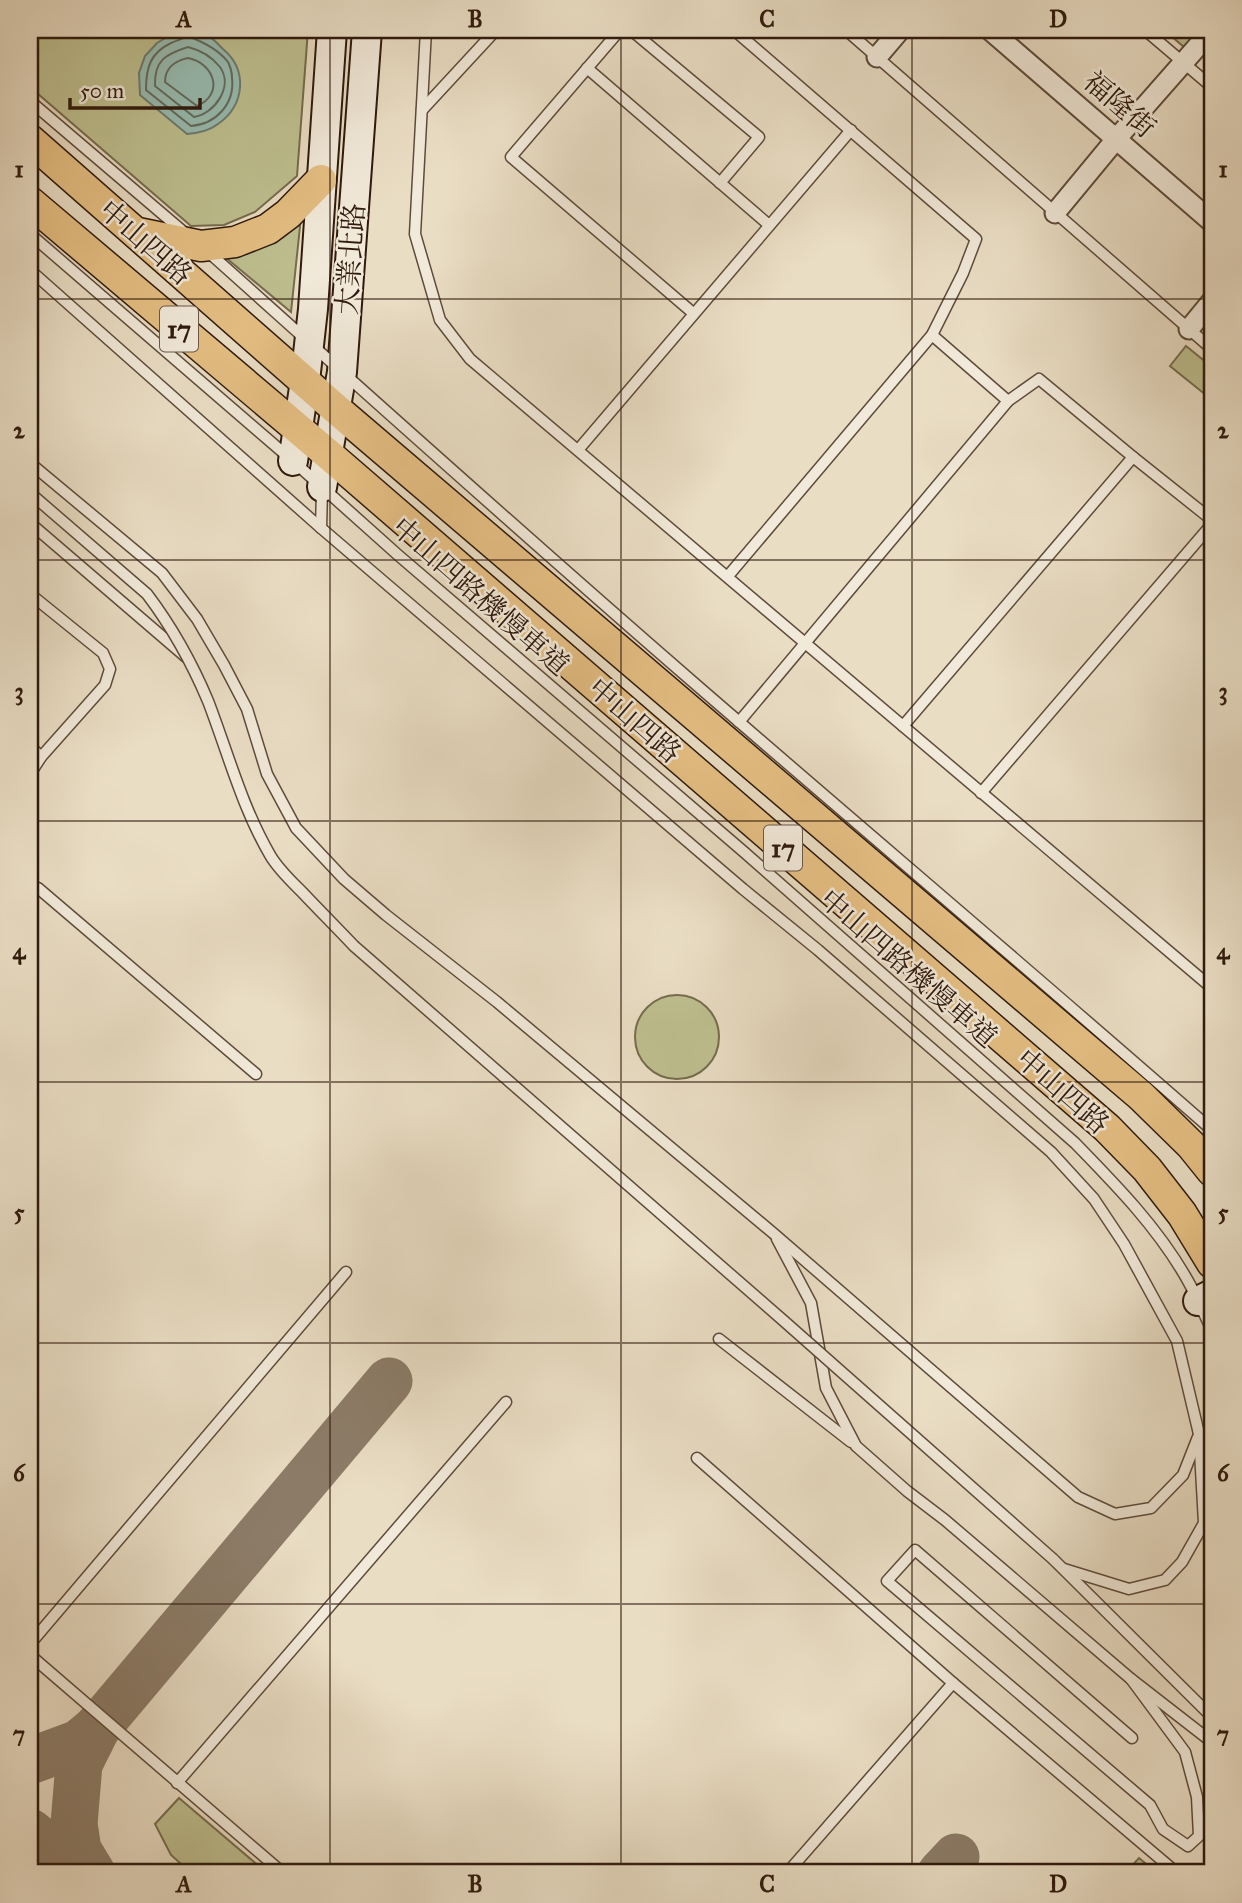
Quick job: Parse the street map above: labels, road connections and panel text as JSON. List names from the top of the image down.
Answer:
{
  "streets": {
    "main road": ["中山四路", "17"],
    "street": ["福隆街", "大業北路"],
    "lane": ["中山四路機慢車道"]
  },
  "crossings": [
    ["中山四路", "大業北路"],
    ["大業北路", "中山四路機慢車道"]
  ],
  "scale_bar": "50 m",
  "grid": {
    "columns": [
      "A",
      "B",
      "C",
      "D"
    ],
    "rows": [
      "1",
      "2",
      "3",
      "4",
      "5",
      "6",
      "7"
    ]
  }
}
